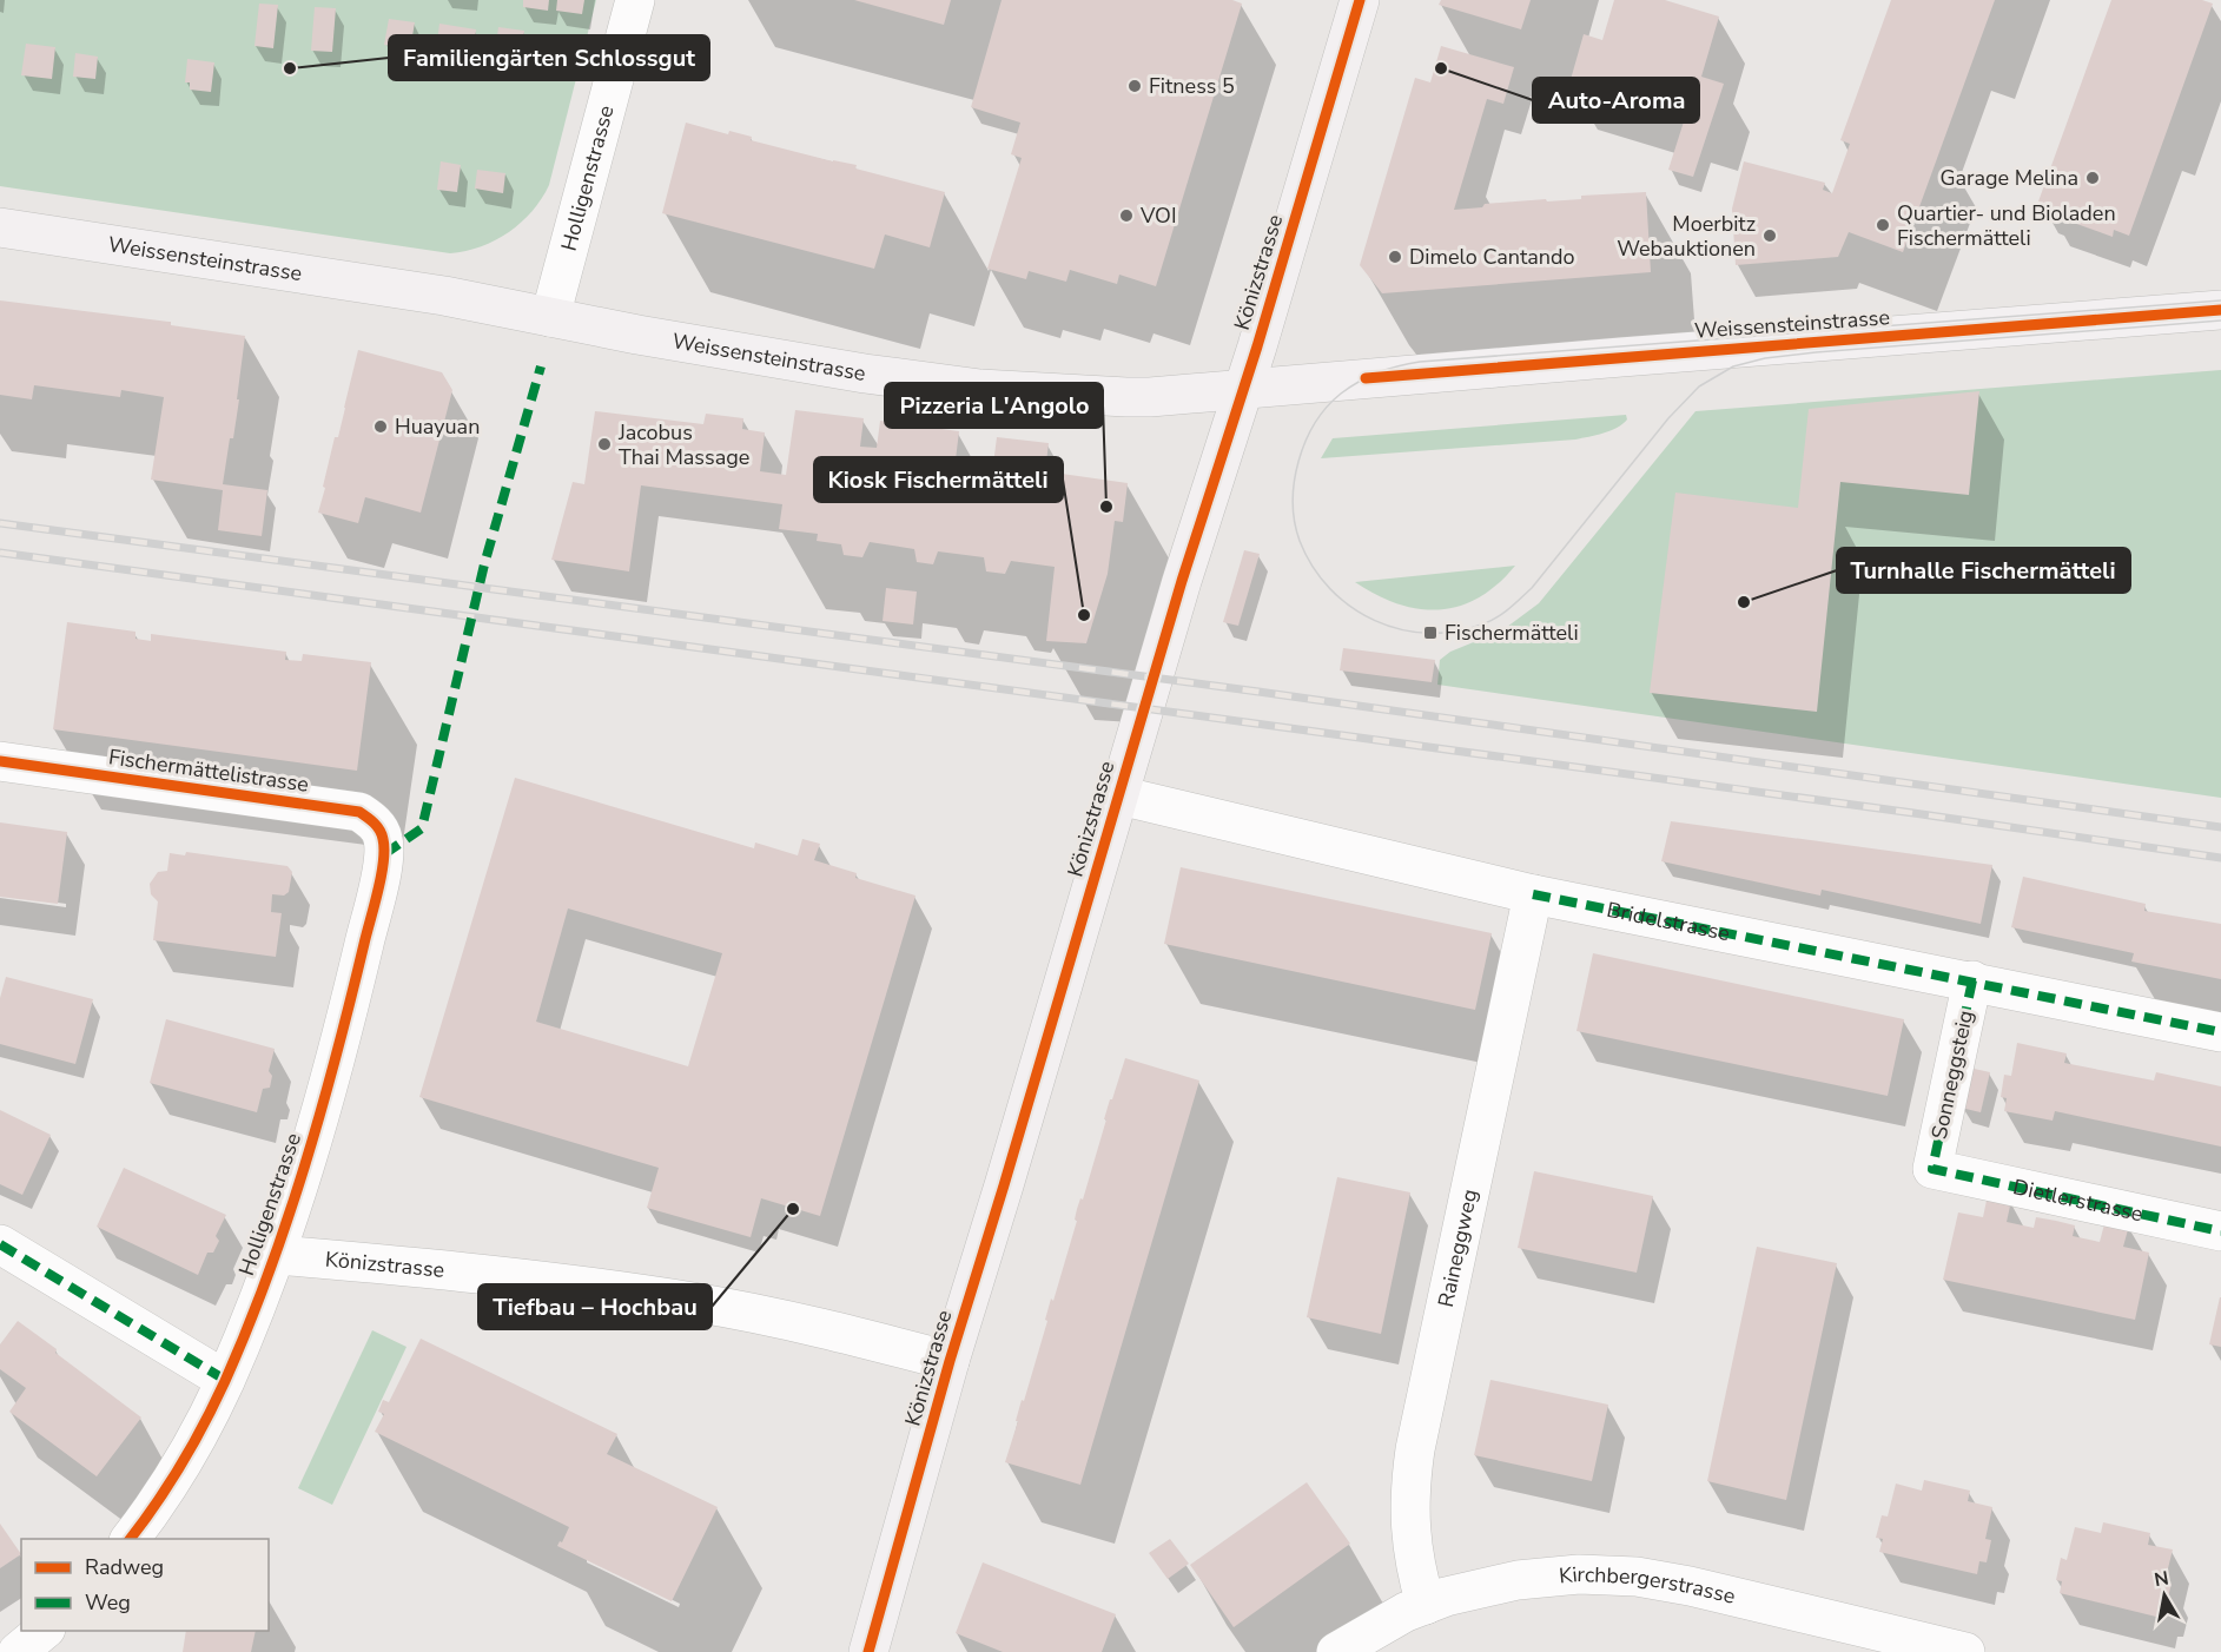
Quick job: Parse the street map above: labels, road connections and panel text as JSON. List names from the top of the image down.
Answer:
{
  "streets": {
    "main road": ["Weissensteinstrasse", "Könizstrasse"],
    "street": [
      "Holligenstrasse",
      "Fischermättelistrasse",
      "Bridelstrasse",
      "Sonneggsteig",
      "Dietlerstrasse",
      "Raineggweg",
      "Kirchbergerstrasse"
    ]
  },
  "crossings": [
    ["Holligenstrasse", "Weissensteinstrasse"],
    ["Holligenstrasse", "Könizstrasse"],
    ["Holligenstrasse", "Fischermättelistrasse"],
    ["Weissensteinstrasse", "Könizstrasse"],
    ["Könizstrasse", "Bridelstrasse"],
    ["Bridelstrasse", "Sonneggsteig"],
    ["Bridelstrasse", "Raineggweg"],
    ["Sonneggsteig", "Dietlerstrasse"],
    ["Raineggweg", "Kirchbergerstrasse"]
  ],
  "places": {
    "other": [
      "Familiengärten Schlossgut",
      "Auto-Aroma",
      "Fitness 5",
      "Garage Melina",
      "VOI",
      "Quartier- und Bioladen Fischermätteli",
      "Moerbitz Webauktionen",
      "Dimelo Cantando",
      "Huayuan",
      "Jacobus Thai Massage",
      "Pizzeria L'Angolo",
      "Turnhalle Fischermätteli",
      "Kiosk Fischermätteli",
      "Tiefbau – Hochbau"
    ],
    "transit": ["Fischermätteli"]
  },
  "legend": ["Radweg", "Weg"],
  "north": "top"
}
